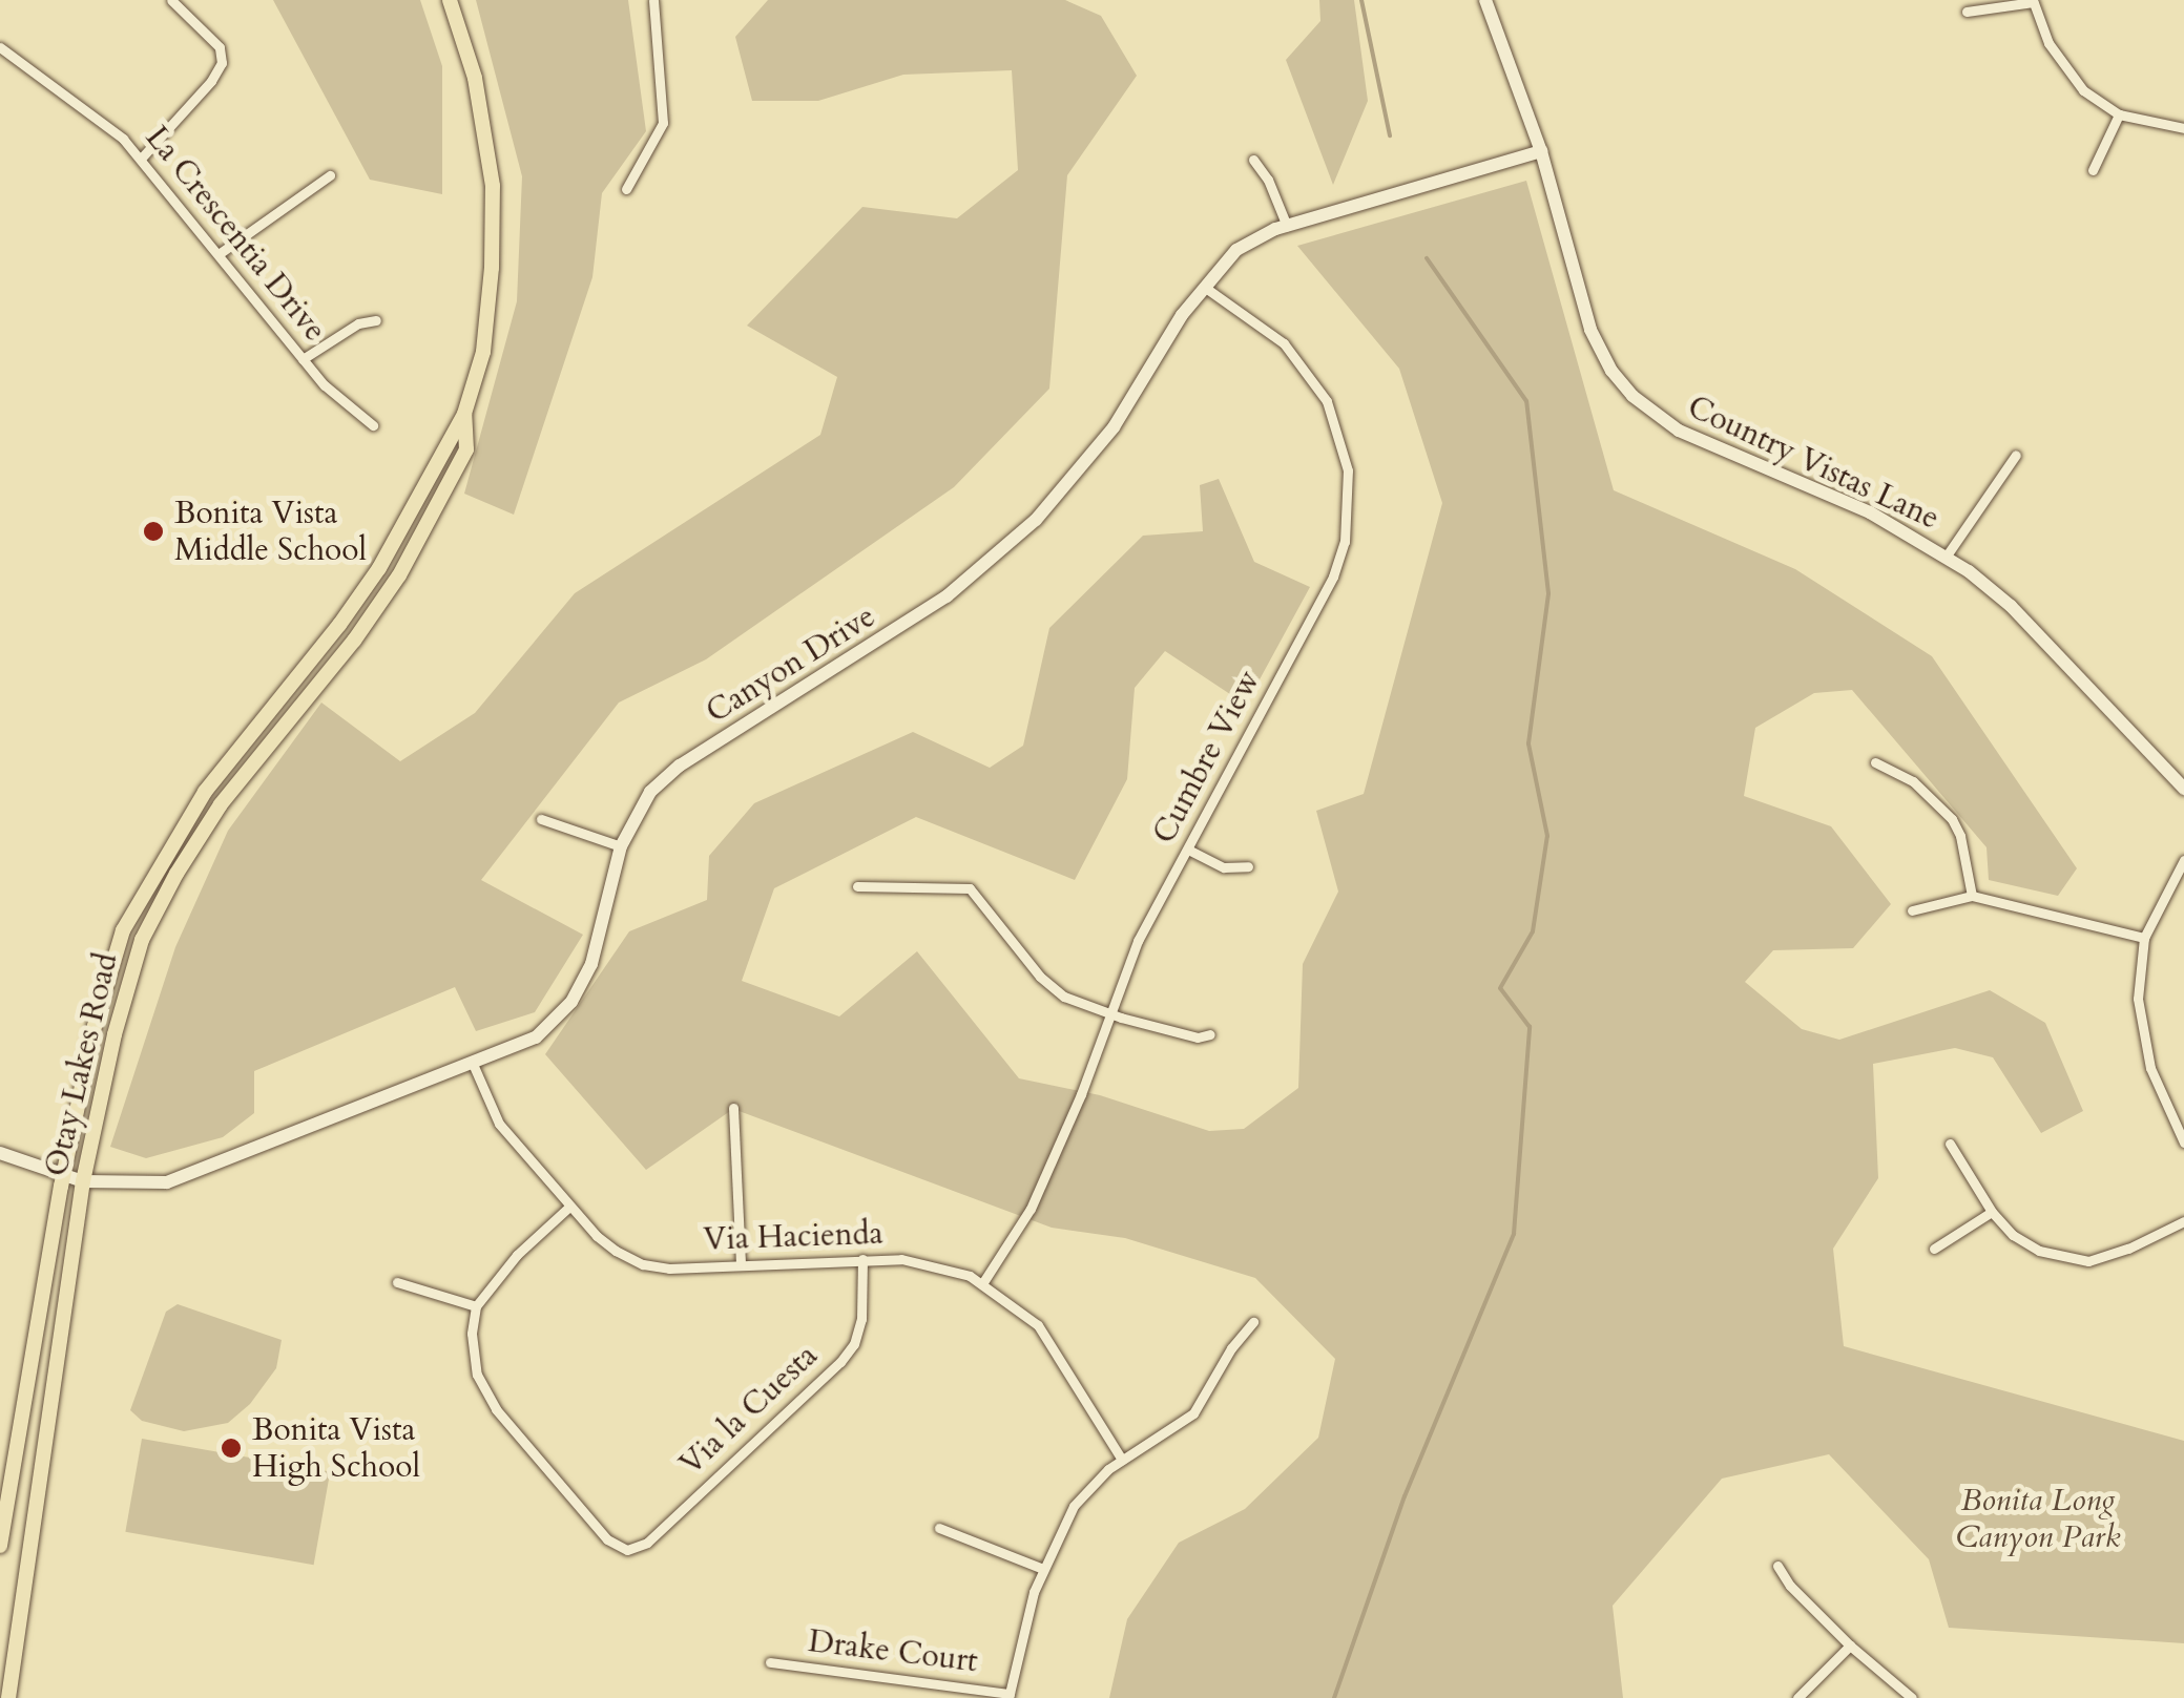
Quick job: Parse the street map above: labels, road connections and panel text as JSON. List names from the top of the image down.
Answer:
{
  "streets": {
    "main road": ["Otay Lakes Road"],
    "street": [
      "La Crescentia Drive",
      "Country Vistas Lane",
      "Canyon Drive",
      "Cumbre View",
      "Via Hacienda",
      "Via la Cuesta",
      "Drake Court"
    ]
  },
  "crossings": [
    ["Country Vistas Lane", "Canyon Drive"],
    ["Canyon Drive", "Cumbre View"],
    ["Canyon Drive", "Otay Lakes Road"],
    ["Canyon Drive", "Via Hacienda"],
    ["Cumbre View", "Via Hacienda"],
    ["Via Hacienda", "Via la Cuesta"]
  ],
  "parks": ["Bonita Long Canyon Park"],
  "places": ["Bonita Vista Middle School", "Bonita Vista High School"]
}
